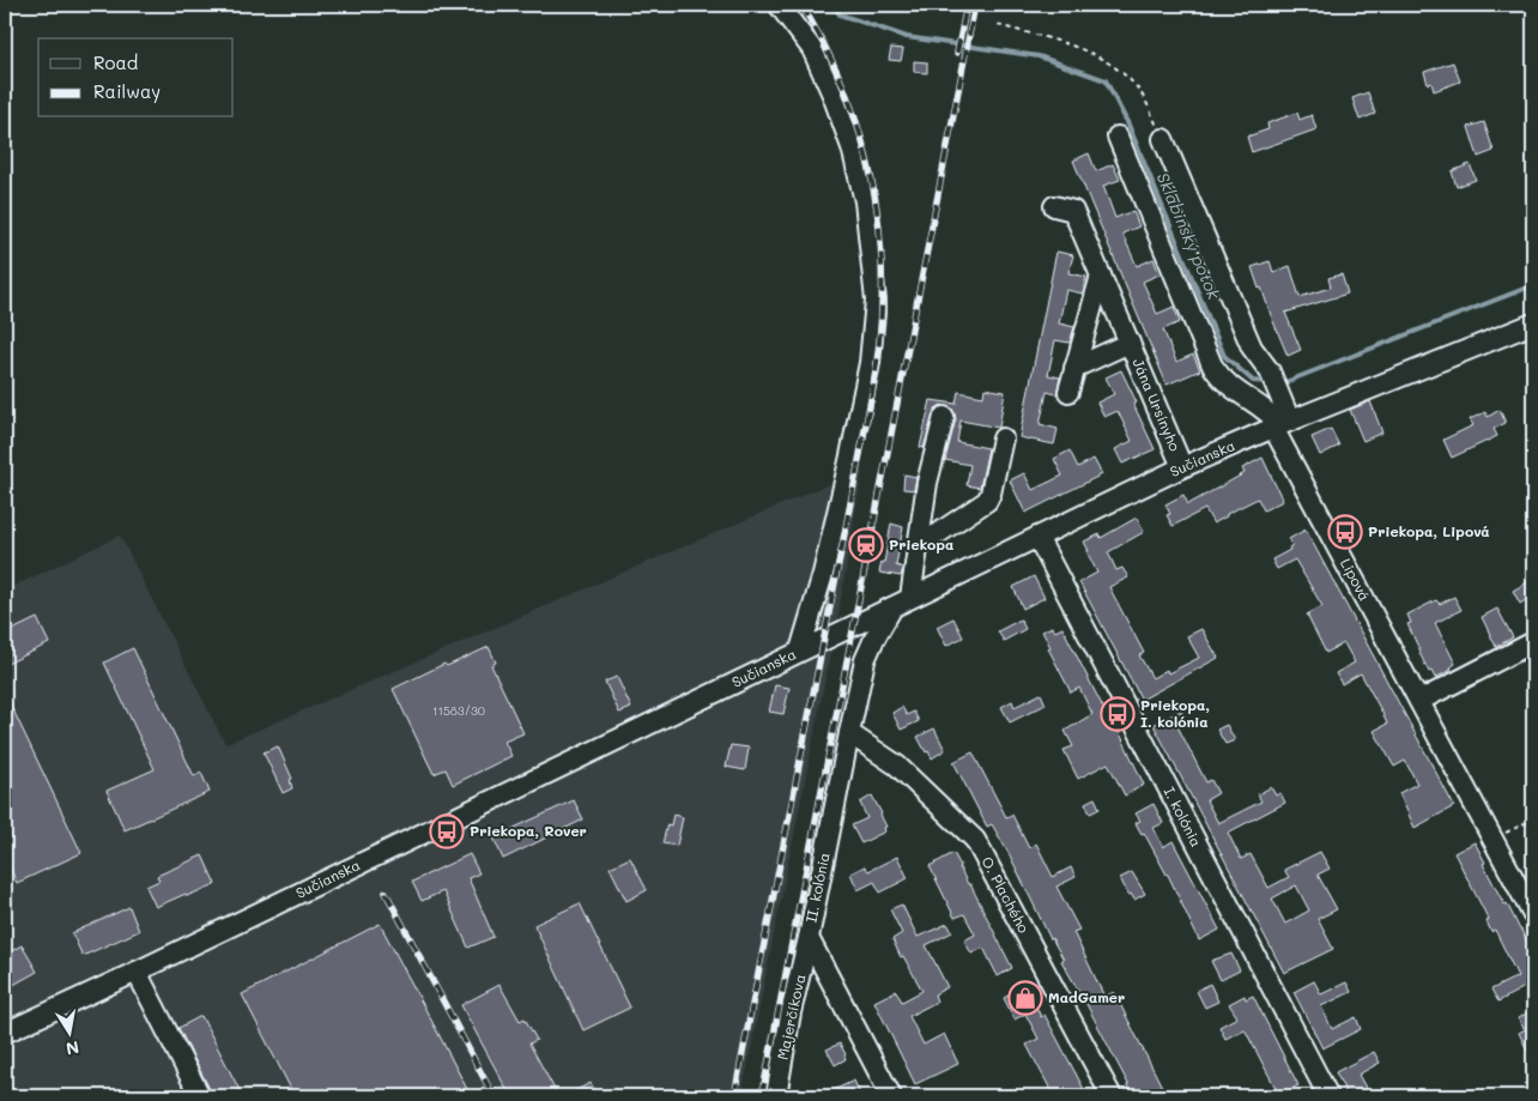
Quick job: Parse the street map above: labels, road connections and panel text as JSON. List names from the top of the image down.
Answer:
{
  "streets": {
    "street": [
      "Jána Ursínyho",
      "Sučianska",
      "Lipová",
      "I. kolónia",
      "II. kolónia",
      "O. Plachého",
      "Majerčíkova"
    ]
  },
  "crossings": [
    ["Jána Ursínyho", "Sučianska"],
    ["Sučianska", "Lipová"],
    ["Sučianska", "I. kolónia"],
    ["Sučianska", "II. kolónia"],
    ["II. kolónia", "O. Plachého"],
    ["II. kolónia", "Majerčíkova"]
  ],
  "water": ["Sklabinský potok"],
  "places": {
    "bus stop": ["Priekopa, Lipová", "Priekopa, I. kolónia", "Priekopa, Rover"],
    "station": ["Priekopa"],
    "shop": ["MadGamer"]
  },
  "house_numbers": ["11583/30"],
  "legend": ["Road", "Railway"],
  "north": "bottom"
}
